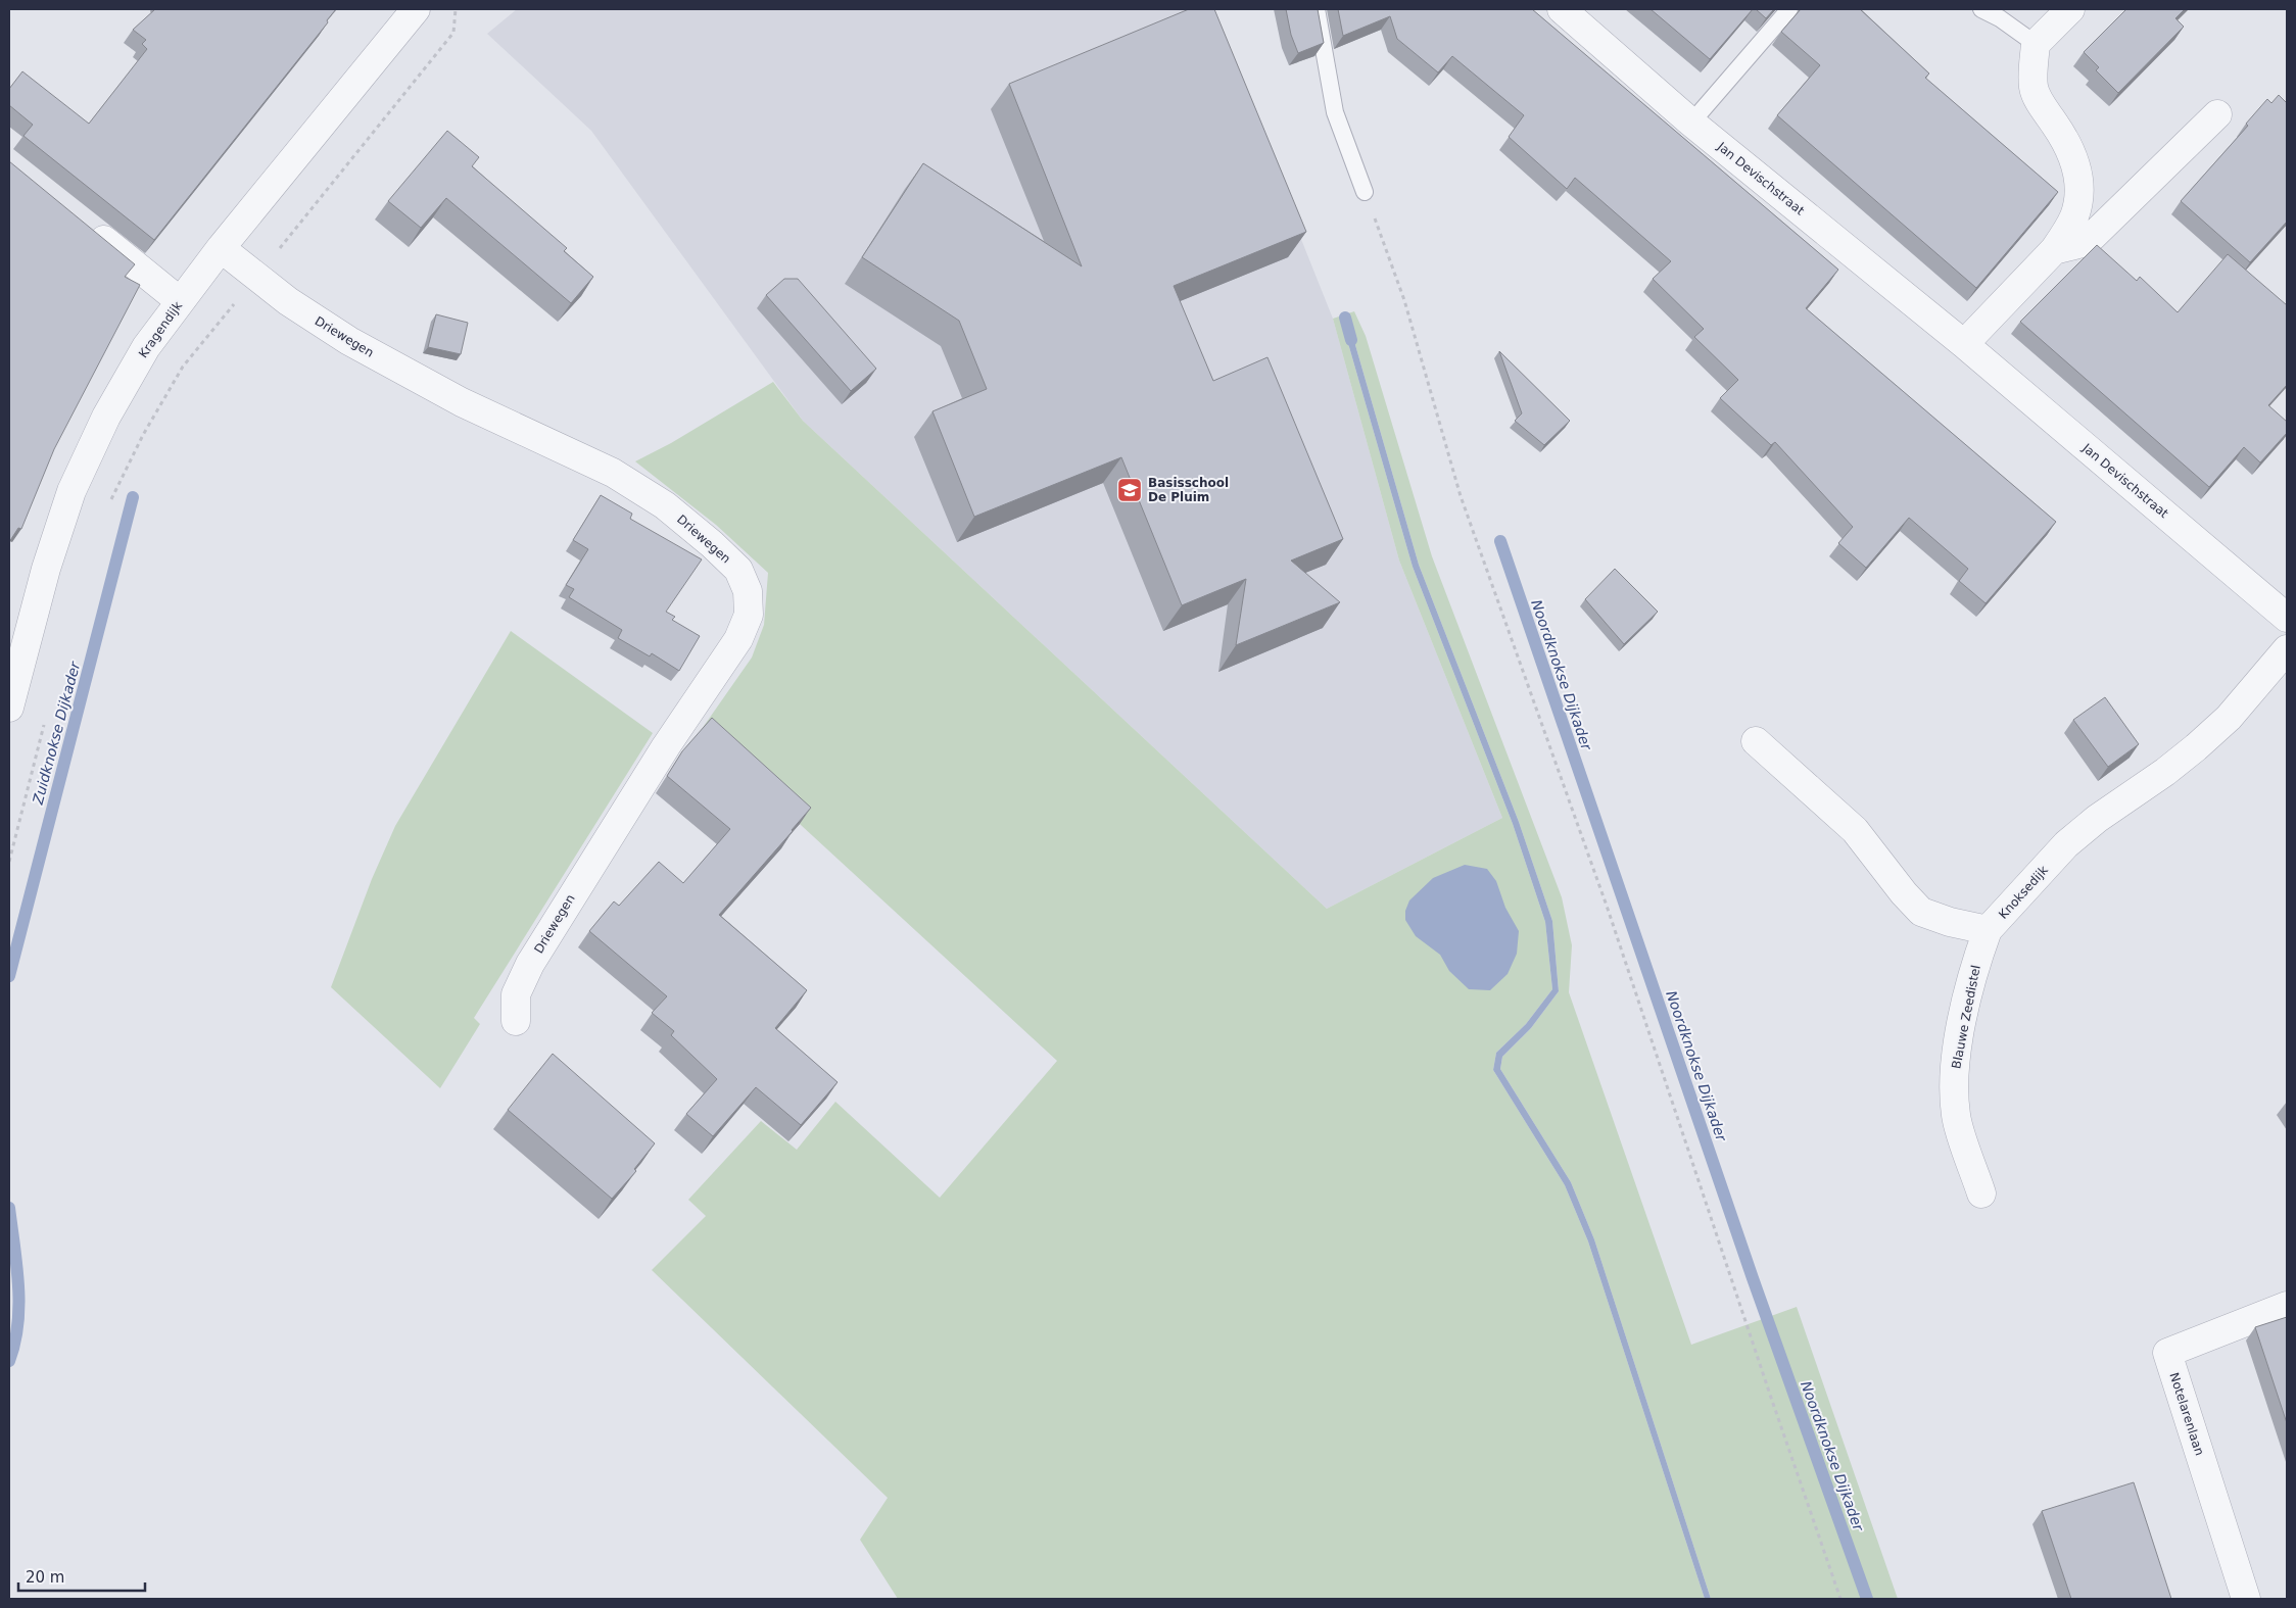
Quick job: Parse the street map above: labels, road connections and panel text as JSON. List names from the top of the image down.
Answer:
{
  "streets": {
    "street": [
      "Jan Devischstraat",
      "Kragendijk",
      "Driewegen",
      "Knoksedijk",
      "Blauwe Zeedistel",
      "Notelarenlaan"
    ]
  },
  "crossings": [
    ["Kragendijk", "Driewegen"],
    ["Knoksedijk", "Blauwe Zeedistel"]
  ],
  "water": ["Noordknokse Dijkader", "Zuidknokse Dijkader"],
  "places": {
    "school or university": ["Basisschool De Pluim"]
  },
  "scale_bar": "20 m"
}
